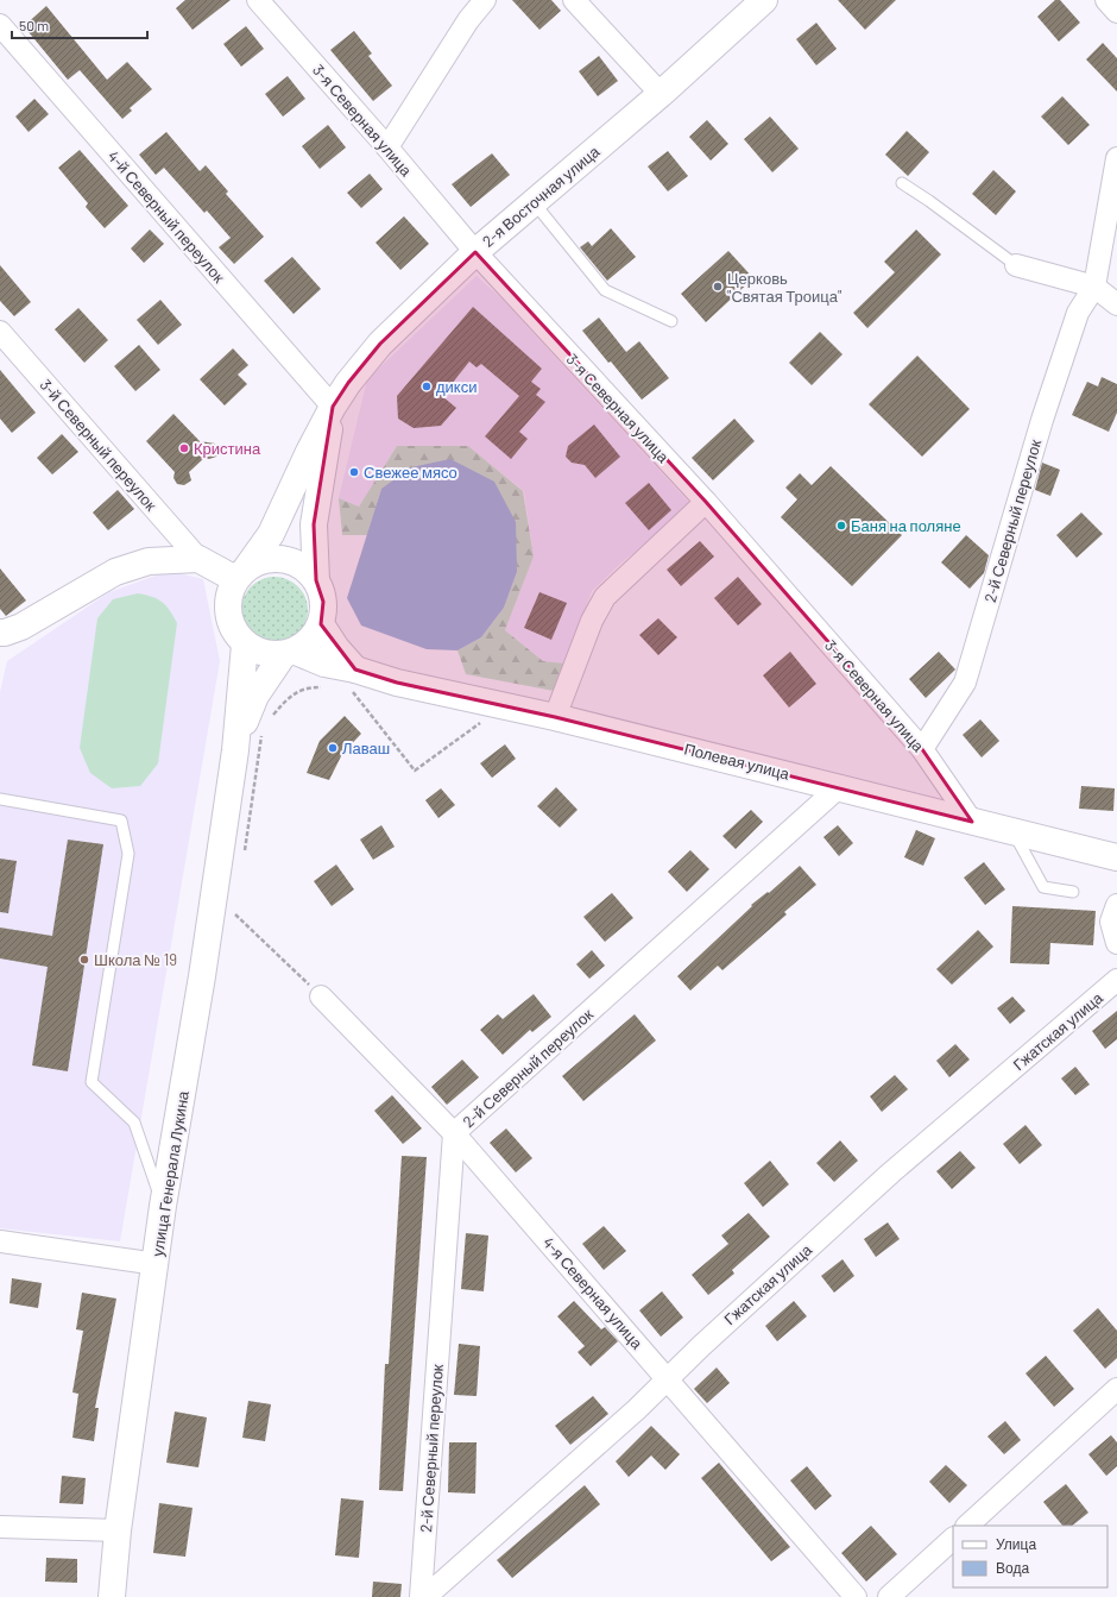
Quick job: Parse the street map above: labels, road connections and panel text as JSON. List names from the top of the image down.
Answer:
{
  "streets": {
    "main road": ["2-я Восточная улица", "Полевая улица", "улица Генерала Лукина"],
    "street": [
      "3-я Северная улица",
      "4-й Северный переулок",
      "3-й Северный переулок",
      "2-й Северный переулок",
      "Гжатская улица",
      "4-я Северная улица"
    ]
  },
  "crossings": [
    ["3-я Северная улица", "2-я Восточная улица"],
    ["3-я Северная улица", "2-й Северный переулок"],
    ["3-я Северная улица", "Полевая улица"],
    ["2-я Восточная улица", "4-й Северный переулок"],
    ["2-я Восточная улица", "Полевая улица"],
    ["2-я Восточная улица", "улица Генерала Лукина"],
    ["2-й Северный переулок", "Полевая улица"],
    ["2-й Северный переулок", "4-я Северная улица"],
    ["Полевая улица", "улица Генерала Лукина"],
    ["Гжатская улица", "4-я Северная улица"]
  ],
  "places": [
    "Церковь \"Святая Троица\"",
    "дикси",
    "Кристина",
    "Свежее мясо",
    "Баня на поляне",
    "Лаваш",
    "Школа № 19"
  ],
  "legend": ["Улица", "Вода"],
  "scale_bar": "50 m"
}
